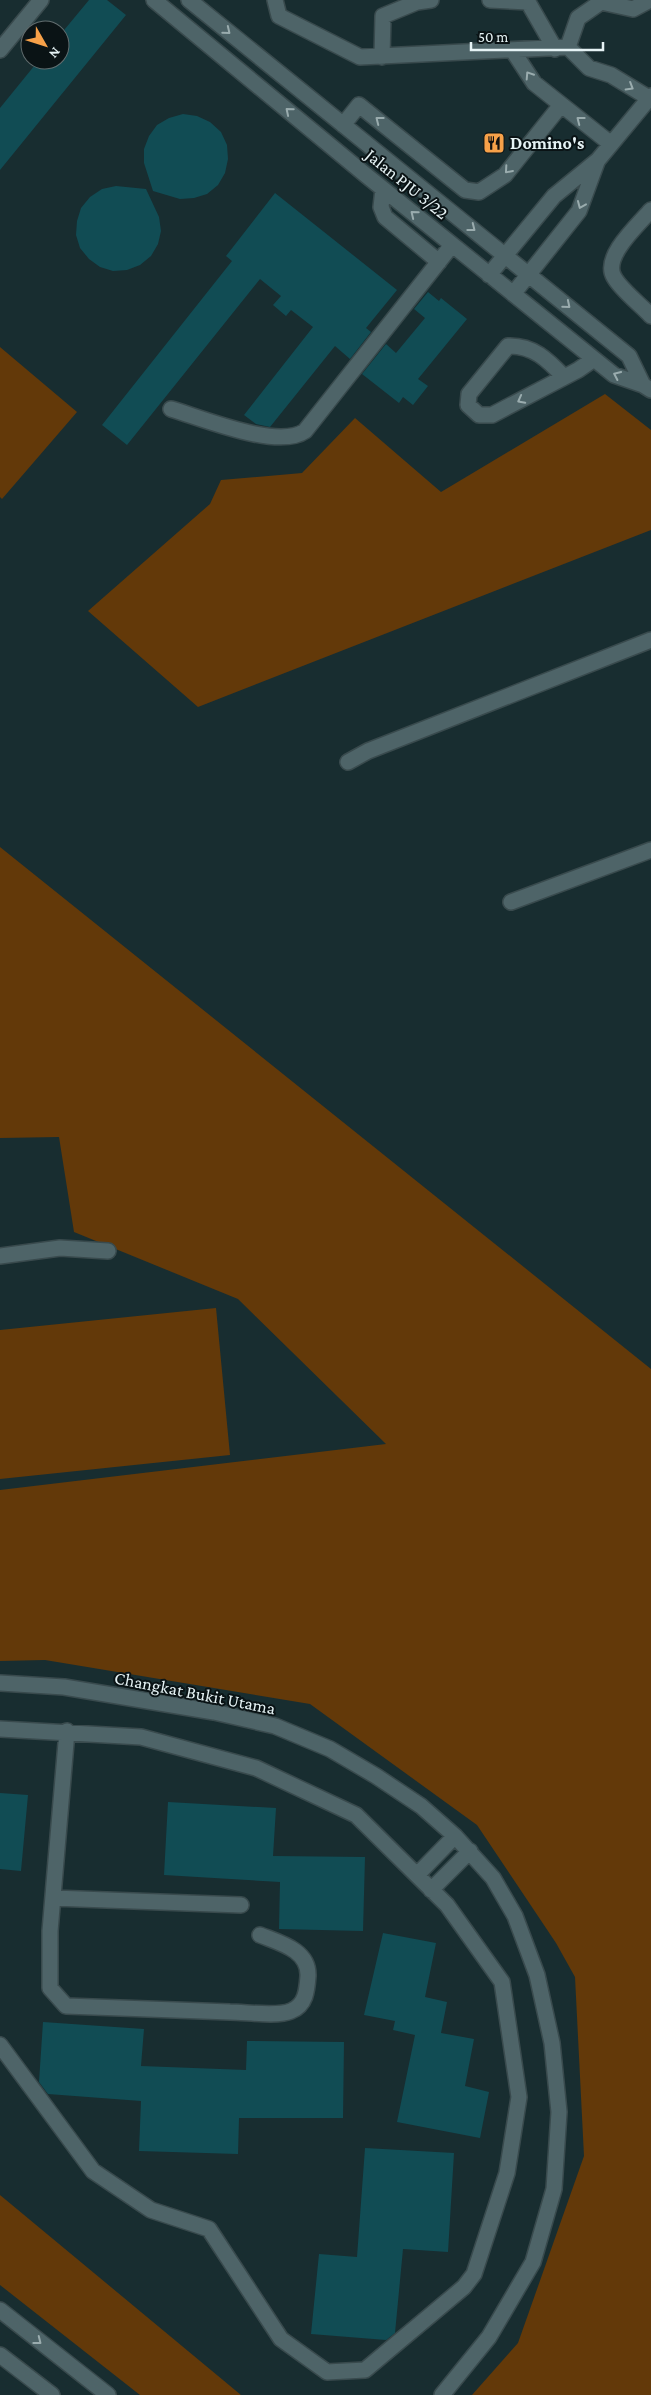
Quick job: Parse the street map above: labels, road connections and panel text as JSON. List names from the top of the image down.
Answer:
{
  "streets": {
    "street": ["Jalan PJU 3/22", "Changkat Bukit Utama"]
  },
  "places": {
    "restaurant": ["Domino's"]
  },
  "scale_bar": "50 m",
  "north": "bottom right"
}
